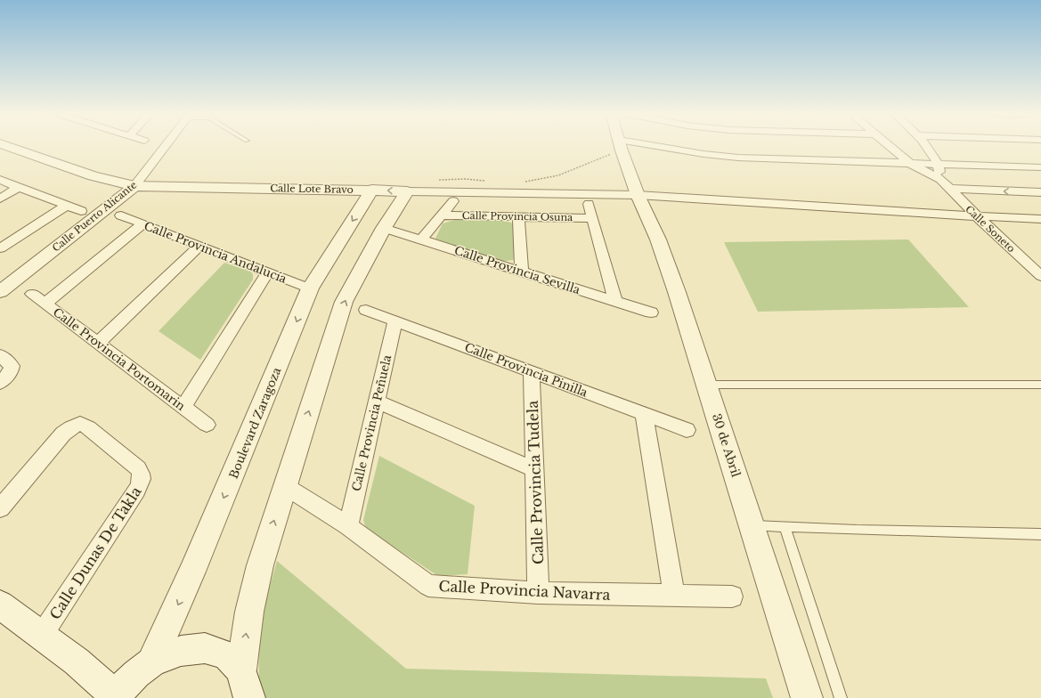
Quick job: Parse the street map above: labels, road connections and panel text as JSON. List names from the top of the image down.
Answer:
{
  "streets": {
    "street": [
      "Calle Lote Bravo",
      "Calle Puerto Alicante",
      "Calle Provincia Osuna",
      "Calle Soneto",
      "Calle Provincia Andalucía",
      "Calle Provincia Sevilla",
      "Calle Provincia Portomarin",
      "Calle Provincia Pinilla",
      "Boulevard Zaragoza",
      "Calle Provincia Peñuela",
      "30 de Abril",
      "Calle Provincia Tudela",
      "Calle Dunas De Takla",
      "Calle Provincia Navarra"
    ]
  },
  "crossings": [
    ["Calle Lote Bravo", "Calle Puerto Alicante"],
    ["Calle Lote Bravo", "Boulevard Zaragoza"],
    ["Calle Provincia Andalucía", "Boulevard Zaragoza"],
    ["Calle Provincia Pinilla", "Calle Provincia Peñuela"],
    ["Calle Provincia Pinilla", "Calle Provincia Tudela"],
    ["Calle Provincia Peñuela", "Calle Provincia Navarra"],
    ["Calle Provincia Tudela", "Calle Provincia Navarra"]
  ]
}
